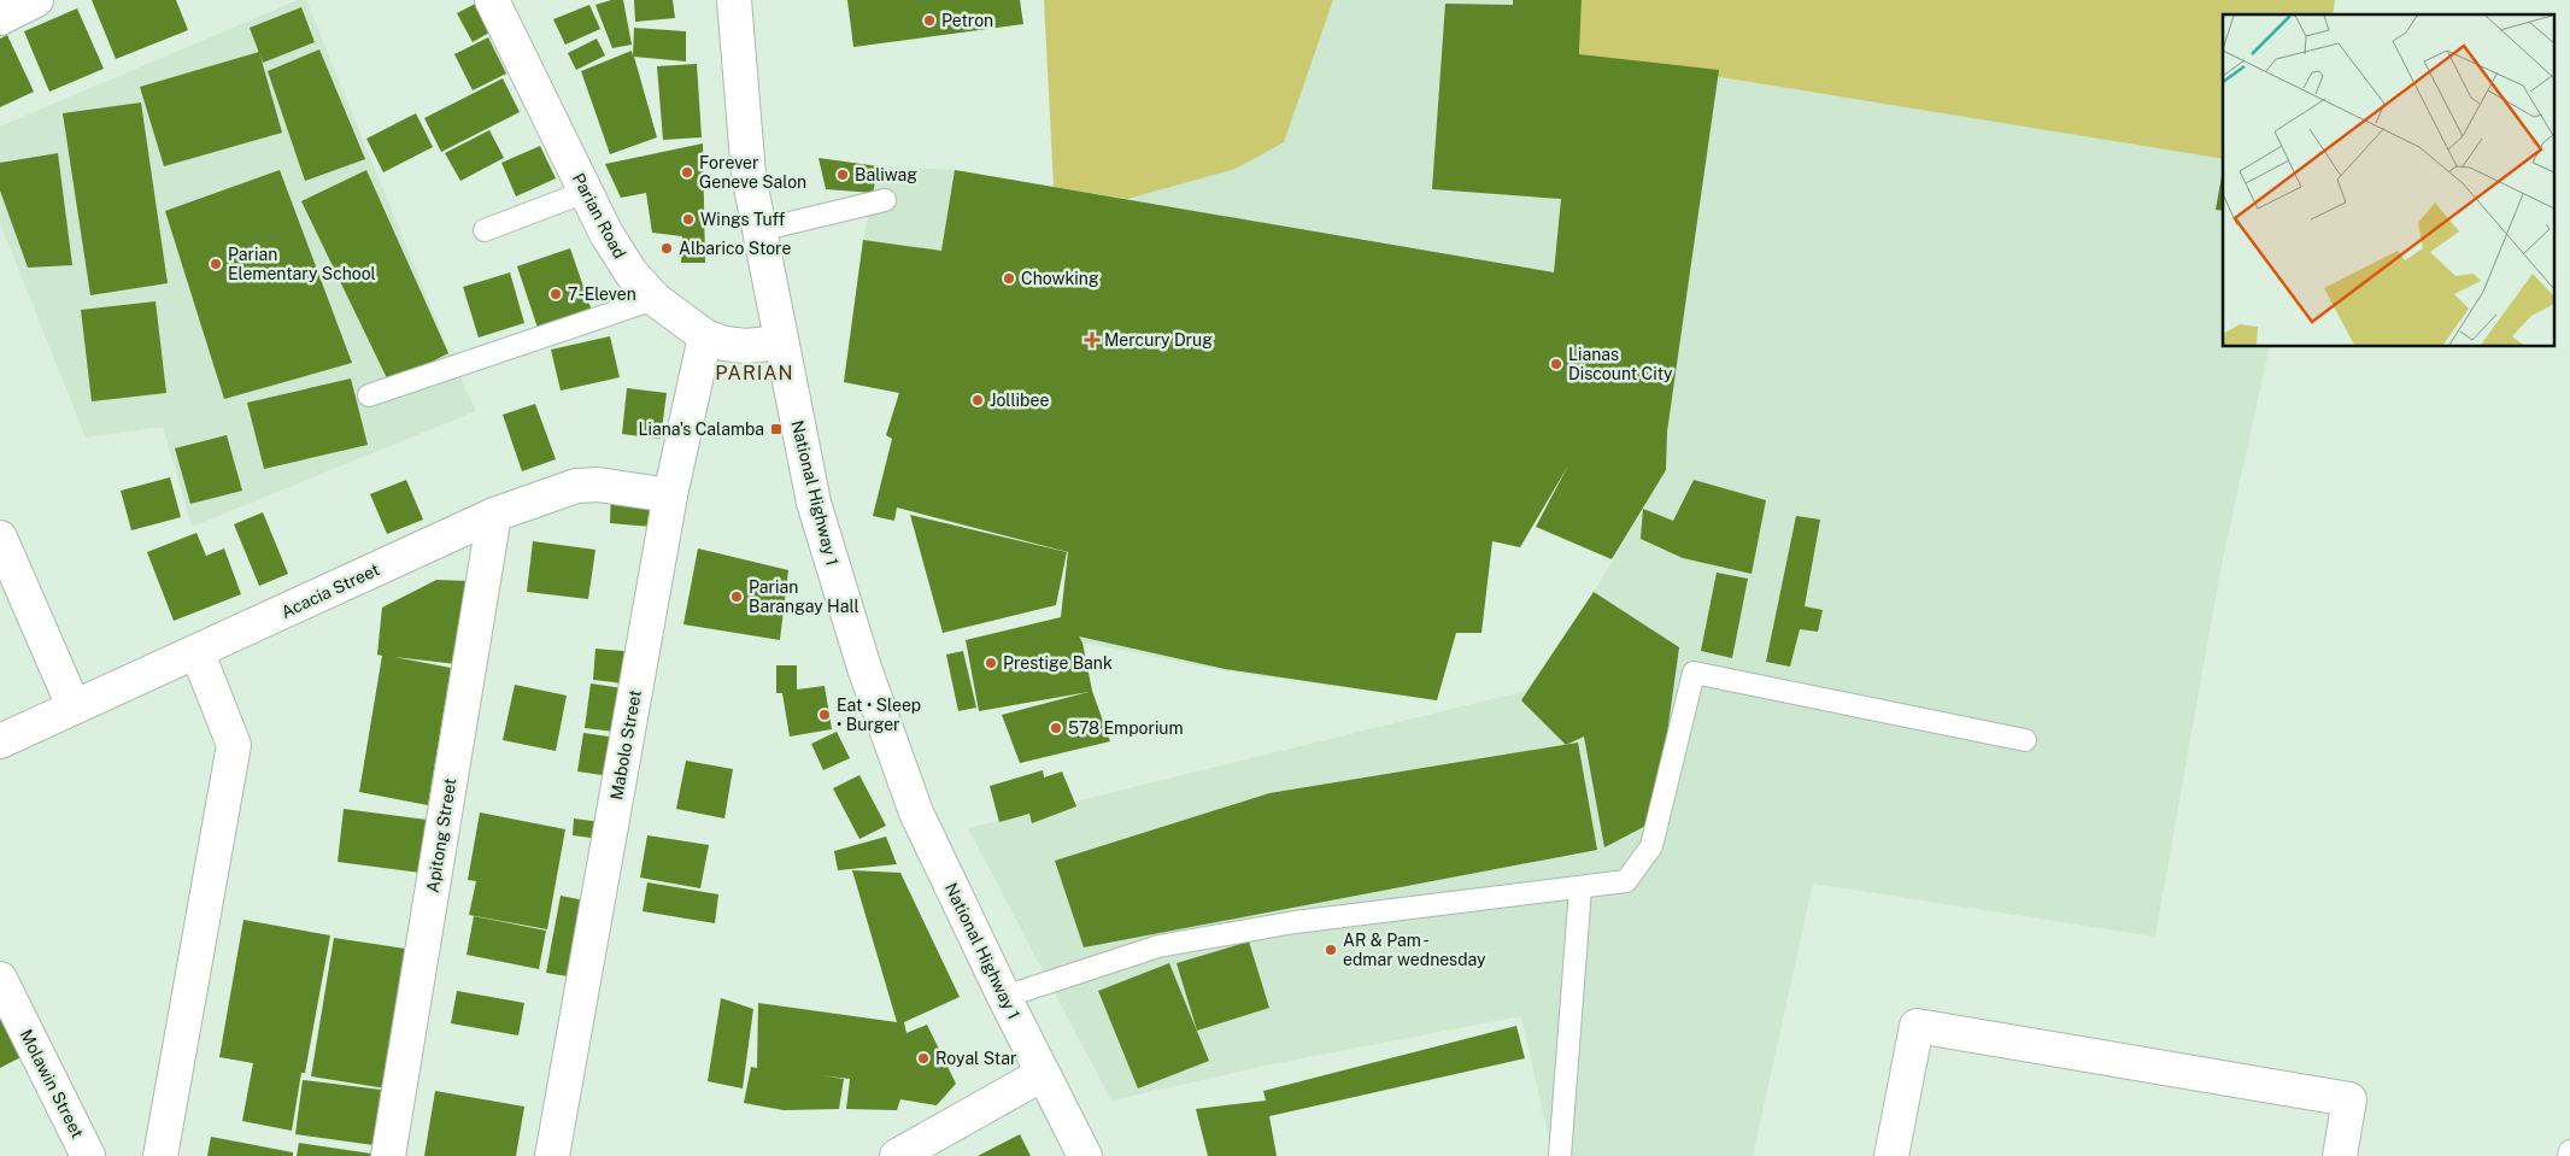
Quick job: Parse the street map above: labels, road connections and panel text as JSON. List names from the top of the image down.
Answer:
{
  "streets": {
    "main road": [
      "Parian Road",
      "National Highway 1",
      "Acacia Street",
      "Mabolo Street",
      "Apitong Street",
      "Molawin Street"
    ]
  },
  "crossings": [
    ["Parian Road", "National Highway 1"],
    ["Parian Road", "Mabolo Street"],
    ["Acacia Street", "Mabolo Street"],
    ["Acacia Street", "Apitong Street"]
  ],
  "districts": ["PARIAN"],
  "places": {
    "other": [
      "Petron",
      "Forever Geneve Salon",
      "Baliwag",
      "Wings Tuff",
      "Albarico Store",
      "Parian Elementary School",
      "Chowking",
      "7-Eleven",
      "Lianas Discount City",
      "Jollibee",
      "Parian Barangay Hall",
      "Prestige Bank",
      "Eat • Sleep • Burger",
      "578 Emporium",
      "AR & Pam - edmar wednesday",
      "Royal Star"
    ],
    "health": ["Mercury Drug"],
    "transit": ["Liana's Calamba"]
  }
}
